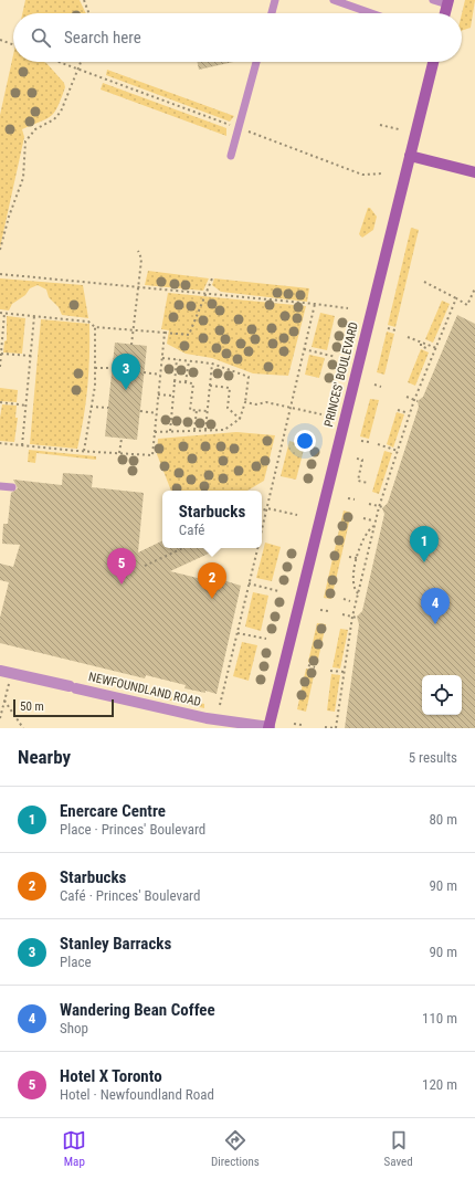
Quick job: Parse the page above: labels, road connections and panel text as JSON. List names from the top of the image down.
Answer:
{
  "streets": {
    "street": ["PRINCES' BOULEVARD", "NEWFOUNDLAND ROAD"]
  },
  "crossings": [
    ["PRINCES' BOULEVARD", "NEWFOUNDLAND ROAD"]
  ],
  "scale_bar": "50 m",
  "page": {
    "search": "Search here",
    "pins": [
      "3",
      "1",
      "5",
      "2",
      "4"
    ],
    "popup": ["Starbucks", "Café"],
    "scale": "50 m",
    "heading": ["Nearby", "5 results"],
    "list": [
      {
        "mark": "1",
        "name": "Enercare Centre",
        "note": "Place · Princes' Boulevard",
        "value": "80 m"
      },
      {
        "mark": "2",
        "name": "Starbucks",
        "note": "Café · Princes' Boulevard",
        "value": "90 m"
      },
      {
        "mark": "3",
        "name": "Stanley Barracks",
        "note": "Place",
        "value": "90 m"
      },
      {
        "mark": "4",
        "name": "Wandering Bean Coffee",
        "note": "Shop",
        "value": "110 m"
      },
      {
        "mark": "5",
        "name": "Hotel X Toronto",
        "note": "Hotel · Newfoundland Road",
        "value": "120 m"
      }
    ],
    "nav": ["Map", "Directions", "Saved"]
  }
}
